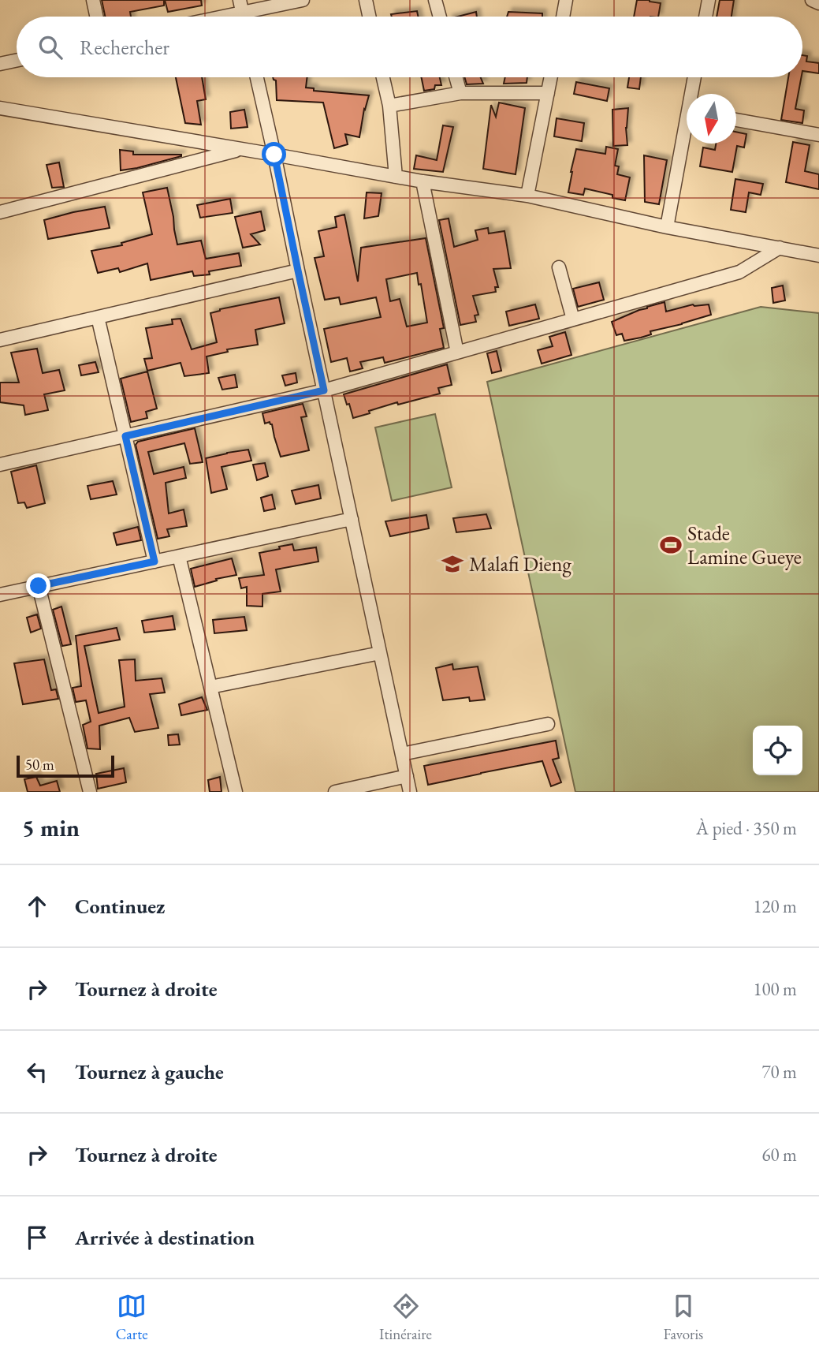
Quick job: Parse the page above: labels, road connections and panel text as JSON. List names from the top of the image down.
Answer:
{
  "places": {
    "sports": ["Stade Lamine Gueye"],
    "school or university": ["Malafi Dieng"]
  },
  "scale_bar": "50 m",
  "north": "bottom",
  "page": {
    "search": "Rechercher",
    "scale": "50 m",
    "heading": ["5 min", "À pied · 350 m"],
    "list": [
      ["Continuez", "120 m"],
      ["Tournez à droite", "100 m"],
      ["Tournez à gauche", "70 m"],
      ["Tournez à droite", "60 m"],
      "Arrivée à destination"
    ],
    "nav": ["Carte", "Itinéraire", "Favoris"]
  }
}
